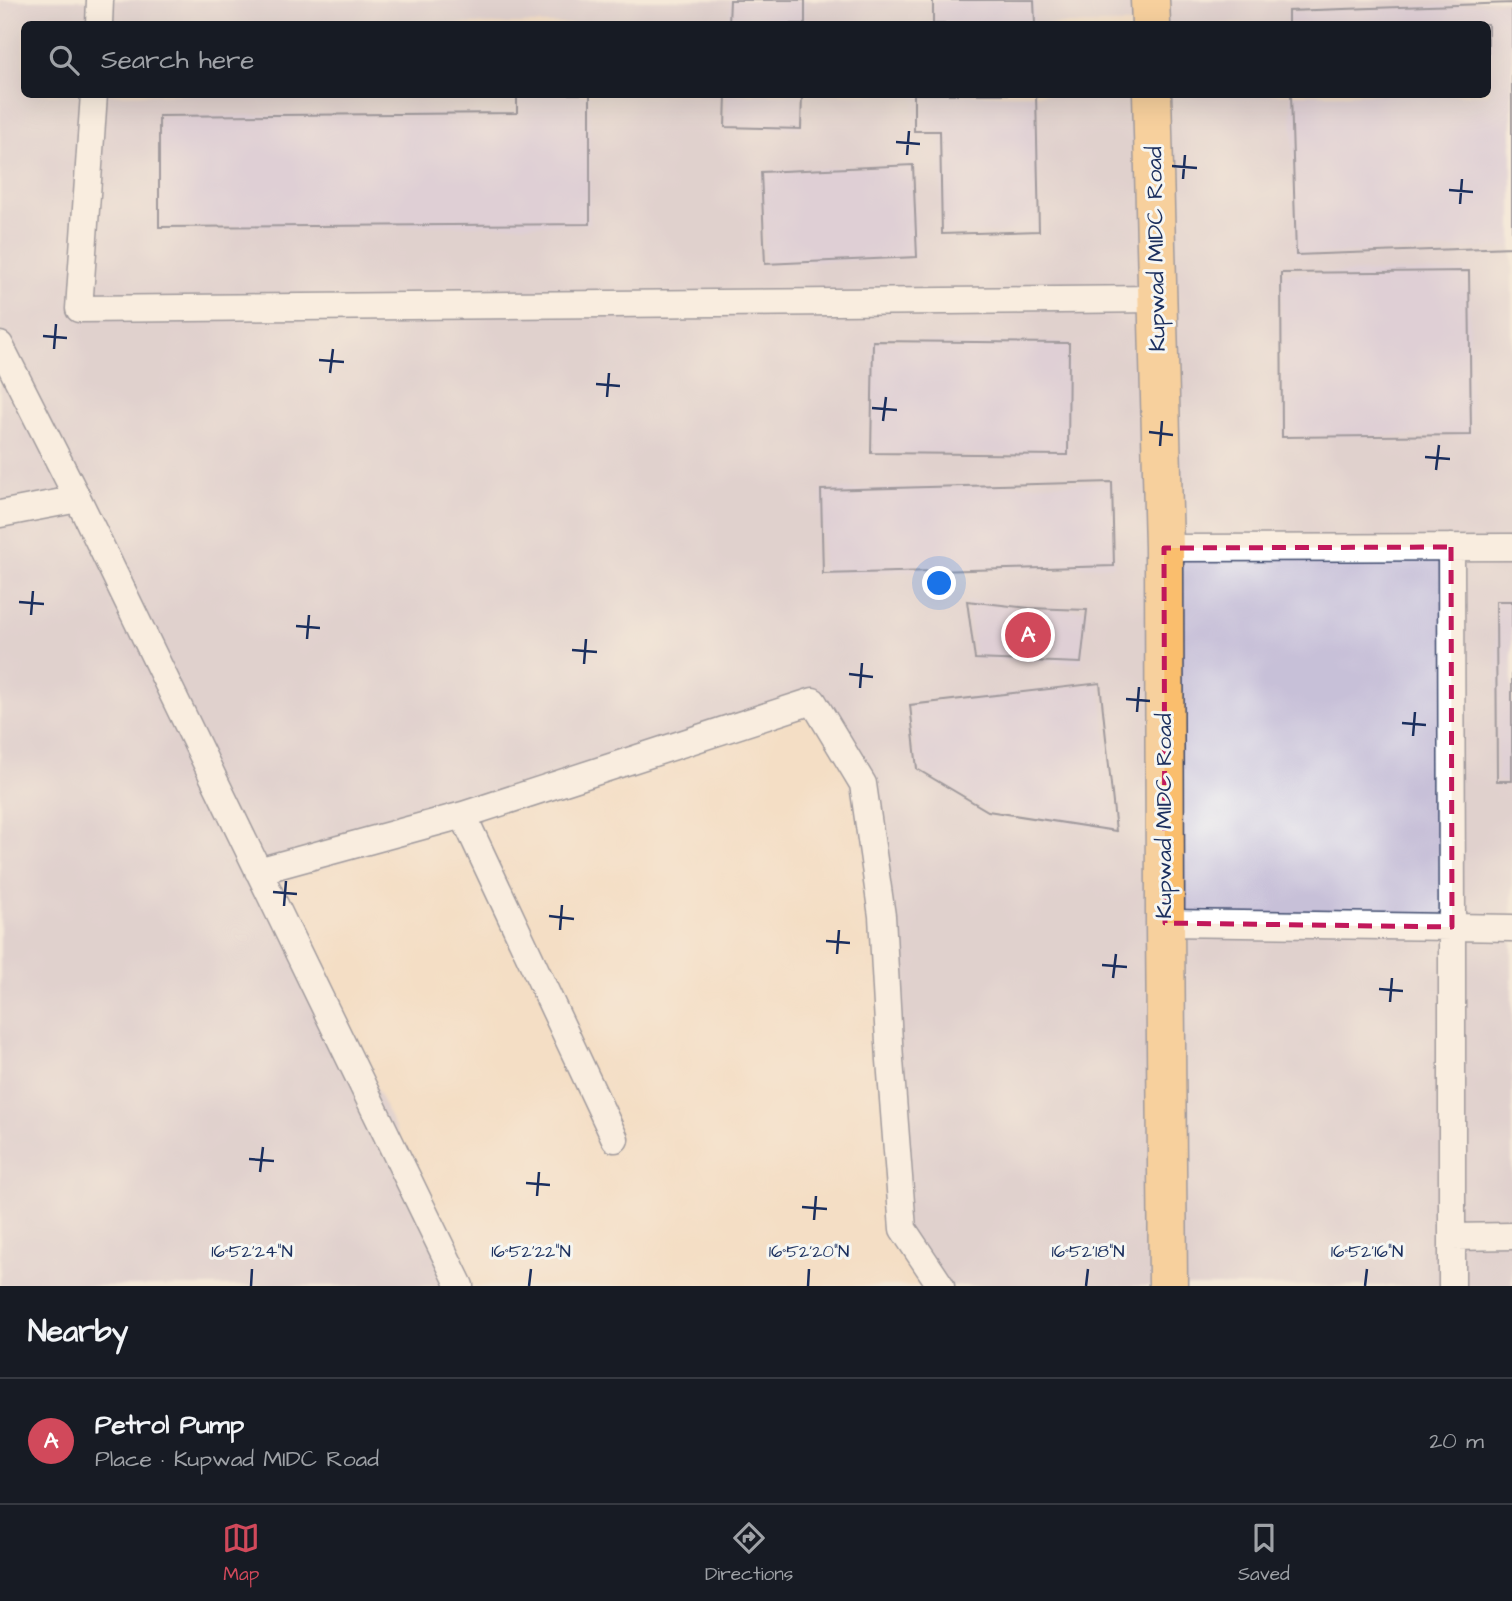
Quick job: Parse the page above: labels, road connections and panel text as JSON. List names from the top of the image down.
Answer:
{
  "streets": {
    "main road": ["Kupwad MIDC Road"]
  },
  "page": {
    "search": "Search here",
    "pins": "A",
    "heading": "Nearby",
    "list": [
      {
        "mark": "A",
        "name": "Petrol Pump",
        "note": "Place · Kupwad MIDC Road",
        "value": "20 m"
      }
    ],
    "nav": ["Map", "Directions", "Saved"]
  },
  "coordinates": [
    "16°52'24\"N",
    "16°52'22\"N",
    "16°52'20\"N",
    "16°52'18\"N",
    "16°52'16\"N"
  ]
}
